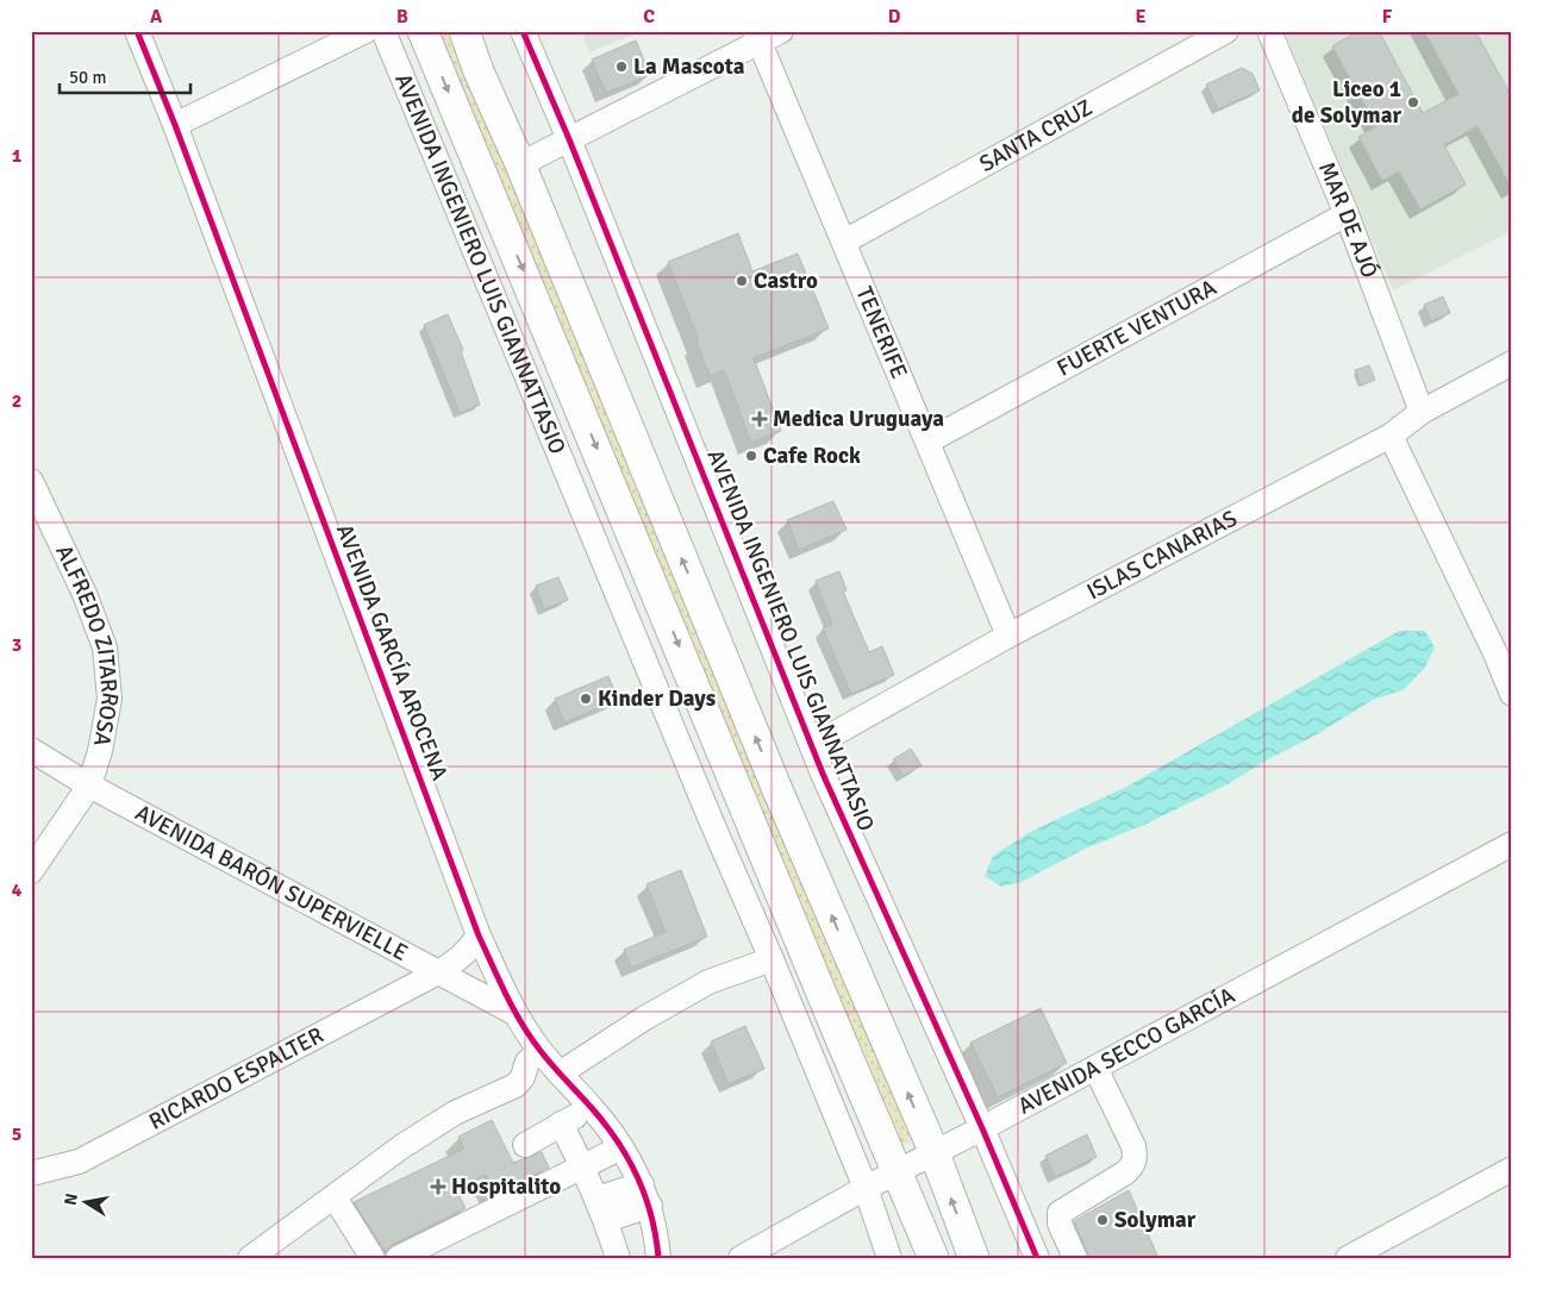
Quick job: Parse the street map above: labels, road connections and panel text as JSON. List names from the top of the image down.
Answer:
{
  "streets": {
    "main road": ["AVENIDA INGENIERO LUIS GIANNATTASIO"],
    "street": [
      "SANTA CRUZ",
      "MAR DE AJÓ",
      "FUERTE VENTURA",
      "TENERIFE",
      "ISLAS CANARIAS",
      "ALFREDO ZITARROSA",
      "AVENIDA GARCÍA AROCENA",
      "AVENIDA BARÓN SUPERVIELLE",
      "AVENIDA SECCO GARCÍA",
      "RICARDO ESPALTER"
    ]
  },
  "crossings": [
    ["SANTA CRUZ", "TENERIFE"],
    ["MAR DE AJÓ", "FUERTE VENTURA"],
    ["MAR DE AJÓ", "ISLAS CANARIAS"],
    ["AVENIDA INGENIERO LUIS GIANNATTASIO", "ISLAS CANARIAS"],
    ["AVENIDA INGENIERO LUIS GIANNATTASIO", "AVENIDA SECCO GARCÍA"],
    ["FUERTE VENTURA", "TENERIFE"],
    ["TENERIFE", "ISLAS CANARIAS"],
    ["ALFREDO ZITARROSA", "AVENIDA BARÓN SUPERVIELLE"],
    ["AVENIDA GARCÍA AROCENA", "AVENIDA BARÓN SUPERVIELLE"],
    ["AVENIDA GARCÍA AROCENA", "RICARDO ESPALTER"],
    ["AVENIDA BARÓN SUPERVIELLE", "RICARDO ESPALTER"]
  ],
  "places": {
    "other": [
      "La Mascota",
      "Liceo 1 de Solymar",
      "Castro",
      "Cafe Rock",
      "Kinder Days",
      "Solymar"
    ],
    "health": ["Medica Uruguaya", "Hospitalito"]
  },
  "scale_bar": "50 m",
  "north": "left",
  "grid": {
    "columns": [
      "A",
      "B",
      "C",
      "D",
      "E",
      "F"
    ],
    "rows": [
      "1",
      "2",
      "3",
      "4",
      "5"
    ]
  }
}
